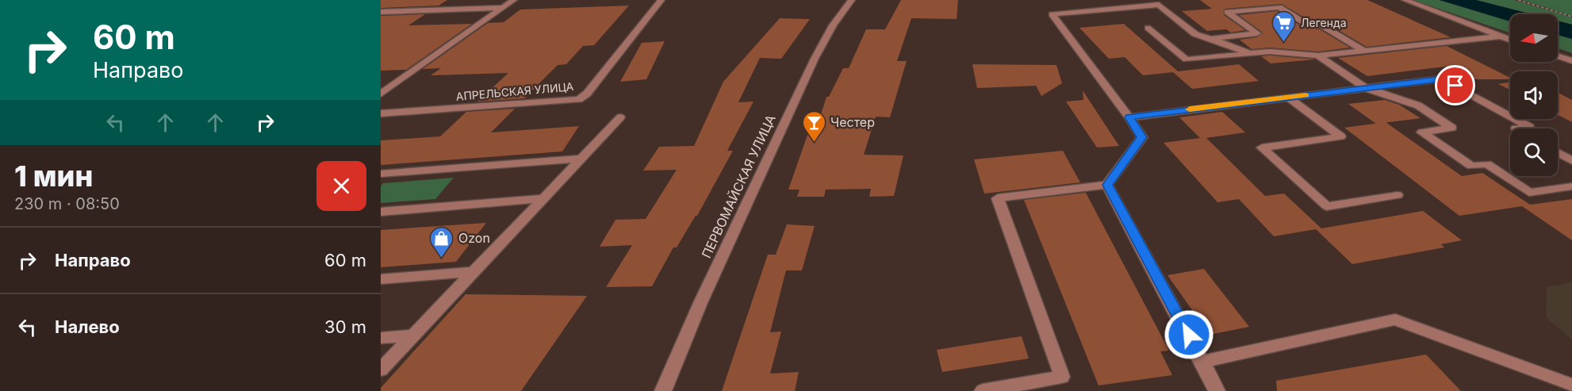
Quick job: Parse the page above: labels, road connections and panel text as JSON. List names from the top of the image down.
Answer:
{
  "streets": {
    "street": ["АПРЕЛЬСКАЯ УЛИЦА", "ПЕРВОМАЙСКАЯ УЛИЦА"]
  },
  "places": {
    "supermarket": ["Легенда"],
    "bar": ["Честер"],
    "shop": ["Ozon"]
  },
  "north": "left",
  "page": {
    "turn": ["60 m", "Направо"],
    "heading": ["1 мин", "230 m · 08:50"],
    "list": [
      {
        "name": "Направо",
        "value": "60 m"
      },
      {
        "name": "Налево",
        "value": "30 m"
      }
    ]
  }
}
